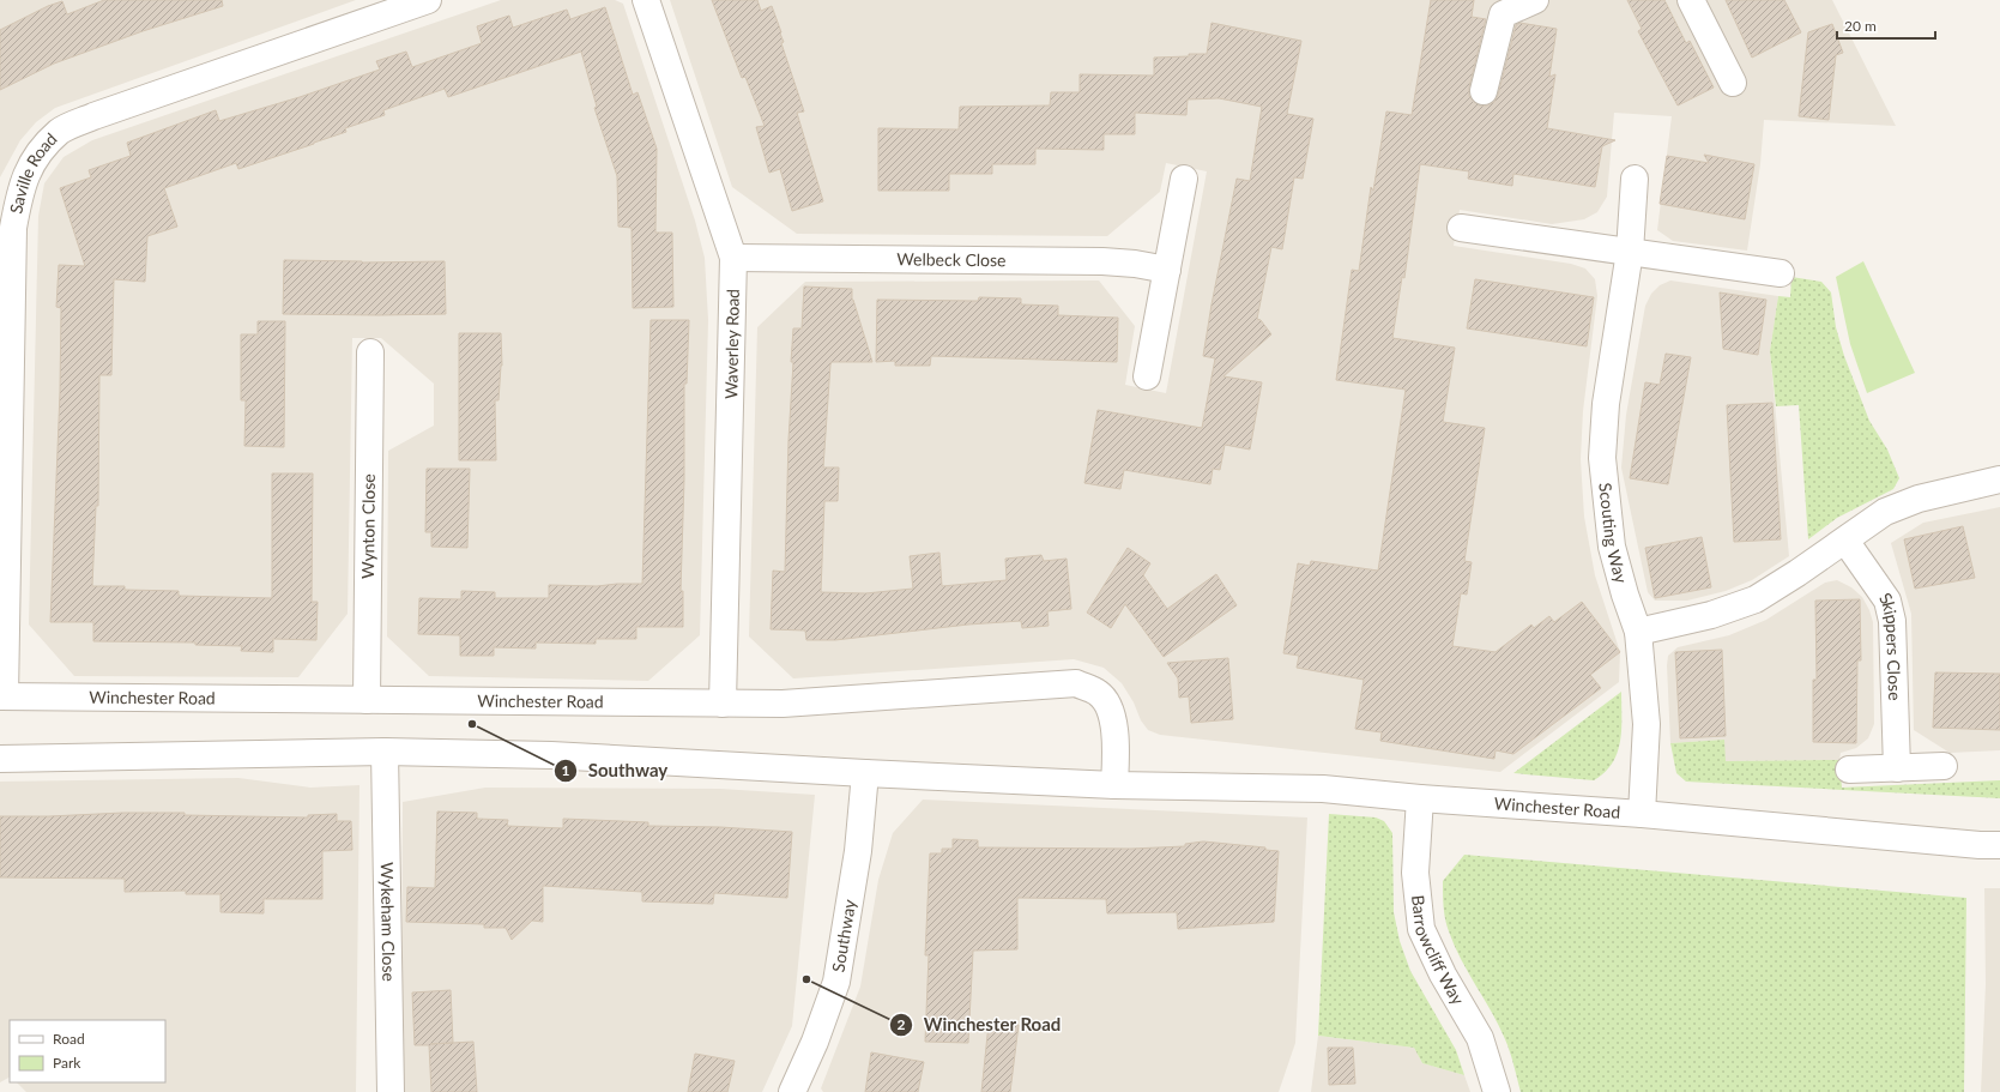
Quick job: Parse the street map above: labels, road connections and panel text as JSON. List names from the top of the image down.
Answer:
{
  "streets": {
    "street": [
      "Saville Road",
      "Welbeck Close",
      "Waverley Road",
      "Wynton Close",
      "Scouting Way",
      "Skippers Close",
      "Winchester Road",
      "Wykeham Close",
      "Southway",
      "Barrowcliff Way"
    ]
  },
  "crossings": [
    ["Saville Road", "Winchester Road"],
    ["Welbeck Close", "Waverley Road"],
    ["Waverley Road", "Winchester Road"],
    ["Wynton Close", "Winchester Road"],
    ["Scouting Way", "Winchester Road"],
    ["Winchester Road", "Wykeham Close"],
    ["Winchester Road", "Southway"],
    ["Winchester Road", "Barrowcliff Way"]
  ],
  "places": ["Southway", "Winchester Road"],
  "legend": ["Road", "Park"],
  "scale_bar": "20 m"
}
